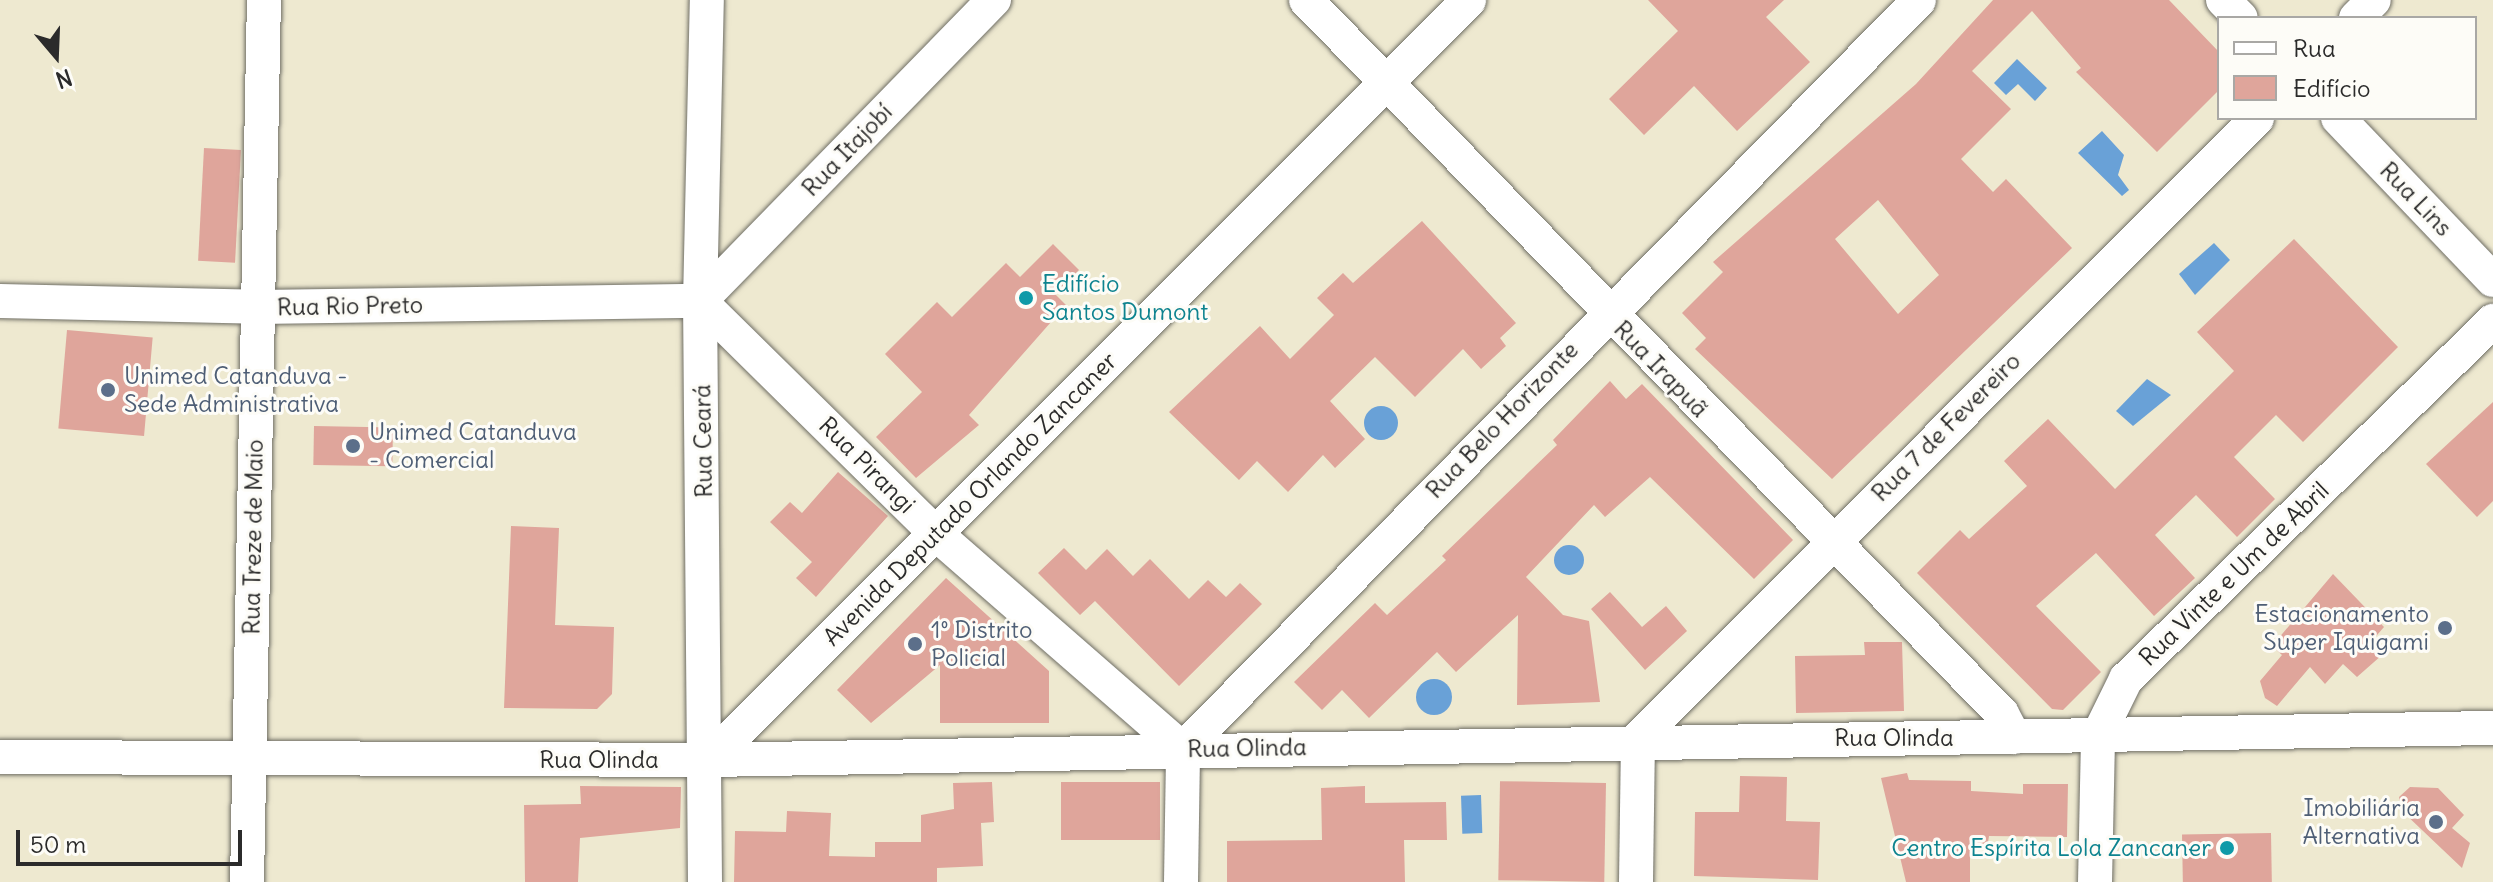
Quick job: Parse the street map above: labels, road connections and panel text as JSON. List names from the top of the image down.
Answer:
{
  "streets": {
    "street": [
      "Rua Itajobí",
      "Rua Lins",
      "Rua Rio Preto",
      "Rua Irapuã",
      "Rua Belo Horizonte",
      "Rua 7 de Fevereiro",
      "Rua Ceará",
      "Rua Pirangi",
      "Avenida Deputado Orlando Zancaner",
      "Rua Treze de Maio",
      "Rua Vinte e Um de Abril",
      "Rua Olinda"
    ]
  },
  "crossings": [
    ["Rua Itajobí", "Rua Rio Preto"],
    ["Rua Itajobí", "Rua Ceará"],
    ["Rua Itajobí", "Rua Pirangi"],
    ["Rua Rio Preto", "Rua Ceará"],
    ["Rua Rio Preto", "Rua Pirangi"],
    ["Rua Rio Preto", "Rua Treze de Maio"],
    ["Rua Irapuã", "Rua Belo Horizonte"],
    ["Rua Irapuã", "Rua 7 de Fevereiro"],
    ["Rua Irapuã", "Avenida Deputado Orlando Zancaner"],
    ["Rua Irapuã", "Rua Olinda"],
    ["Rua Belo Horizonte", "Rua Pirangi"],
    ["Rua Belo Horizonte", "Rua Olinda"],
    ["Rua 7 de Fevereiro", "Rua Olinda"],
    ["Rua Ceará", "Rua Pirangi"],
    ["Rua Ceará", "Avenida Deputado Orlando Zancaner"],
    ["Rua Ceará", "Rua Olinda"],
    ["Rua Pirangi", "Avenida Deputado Orlando Zancaner"],
    ["Rua Pirangi", "Rua Olinda"],
    ["Avenida Deputado Orlando Zancaner", "Rua Olinda"],
    ["Rua Treze de Maio", "Rua Olinda"],
    ["Rua Vinte e Um de Abril", "Rua Olinda"]
  ],
  "places": [
    "Edifício Santos Dumont",
    "Unimed Catanduva - Sede Administrativa",
    "Unimed Catanduva - Comercial",
    "Estacionamento Super Iquigami",
    "1° Distrito Policial",
    "Imobiliária Alternativa",
    "Centro Espírita Lola Zancaner"
  ],
  "legend": ["Rua", "Edifício"],
  "scale_bar": "50 m",
  "north": "bottom"
}
